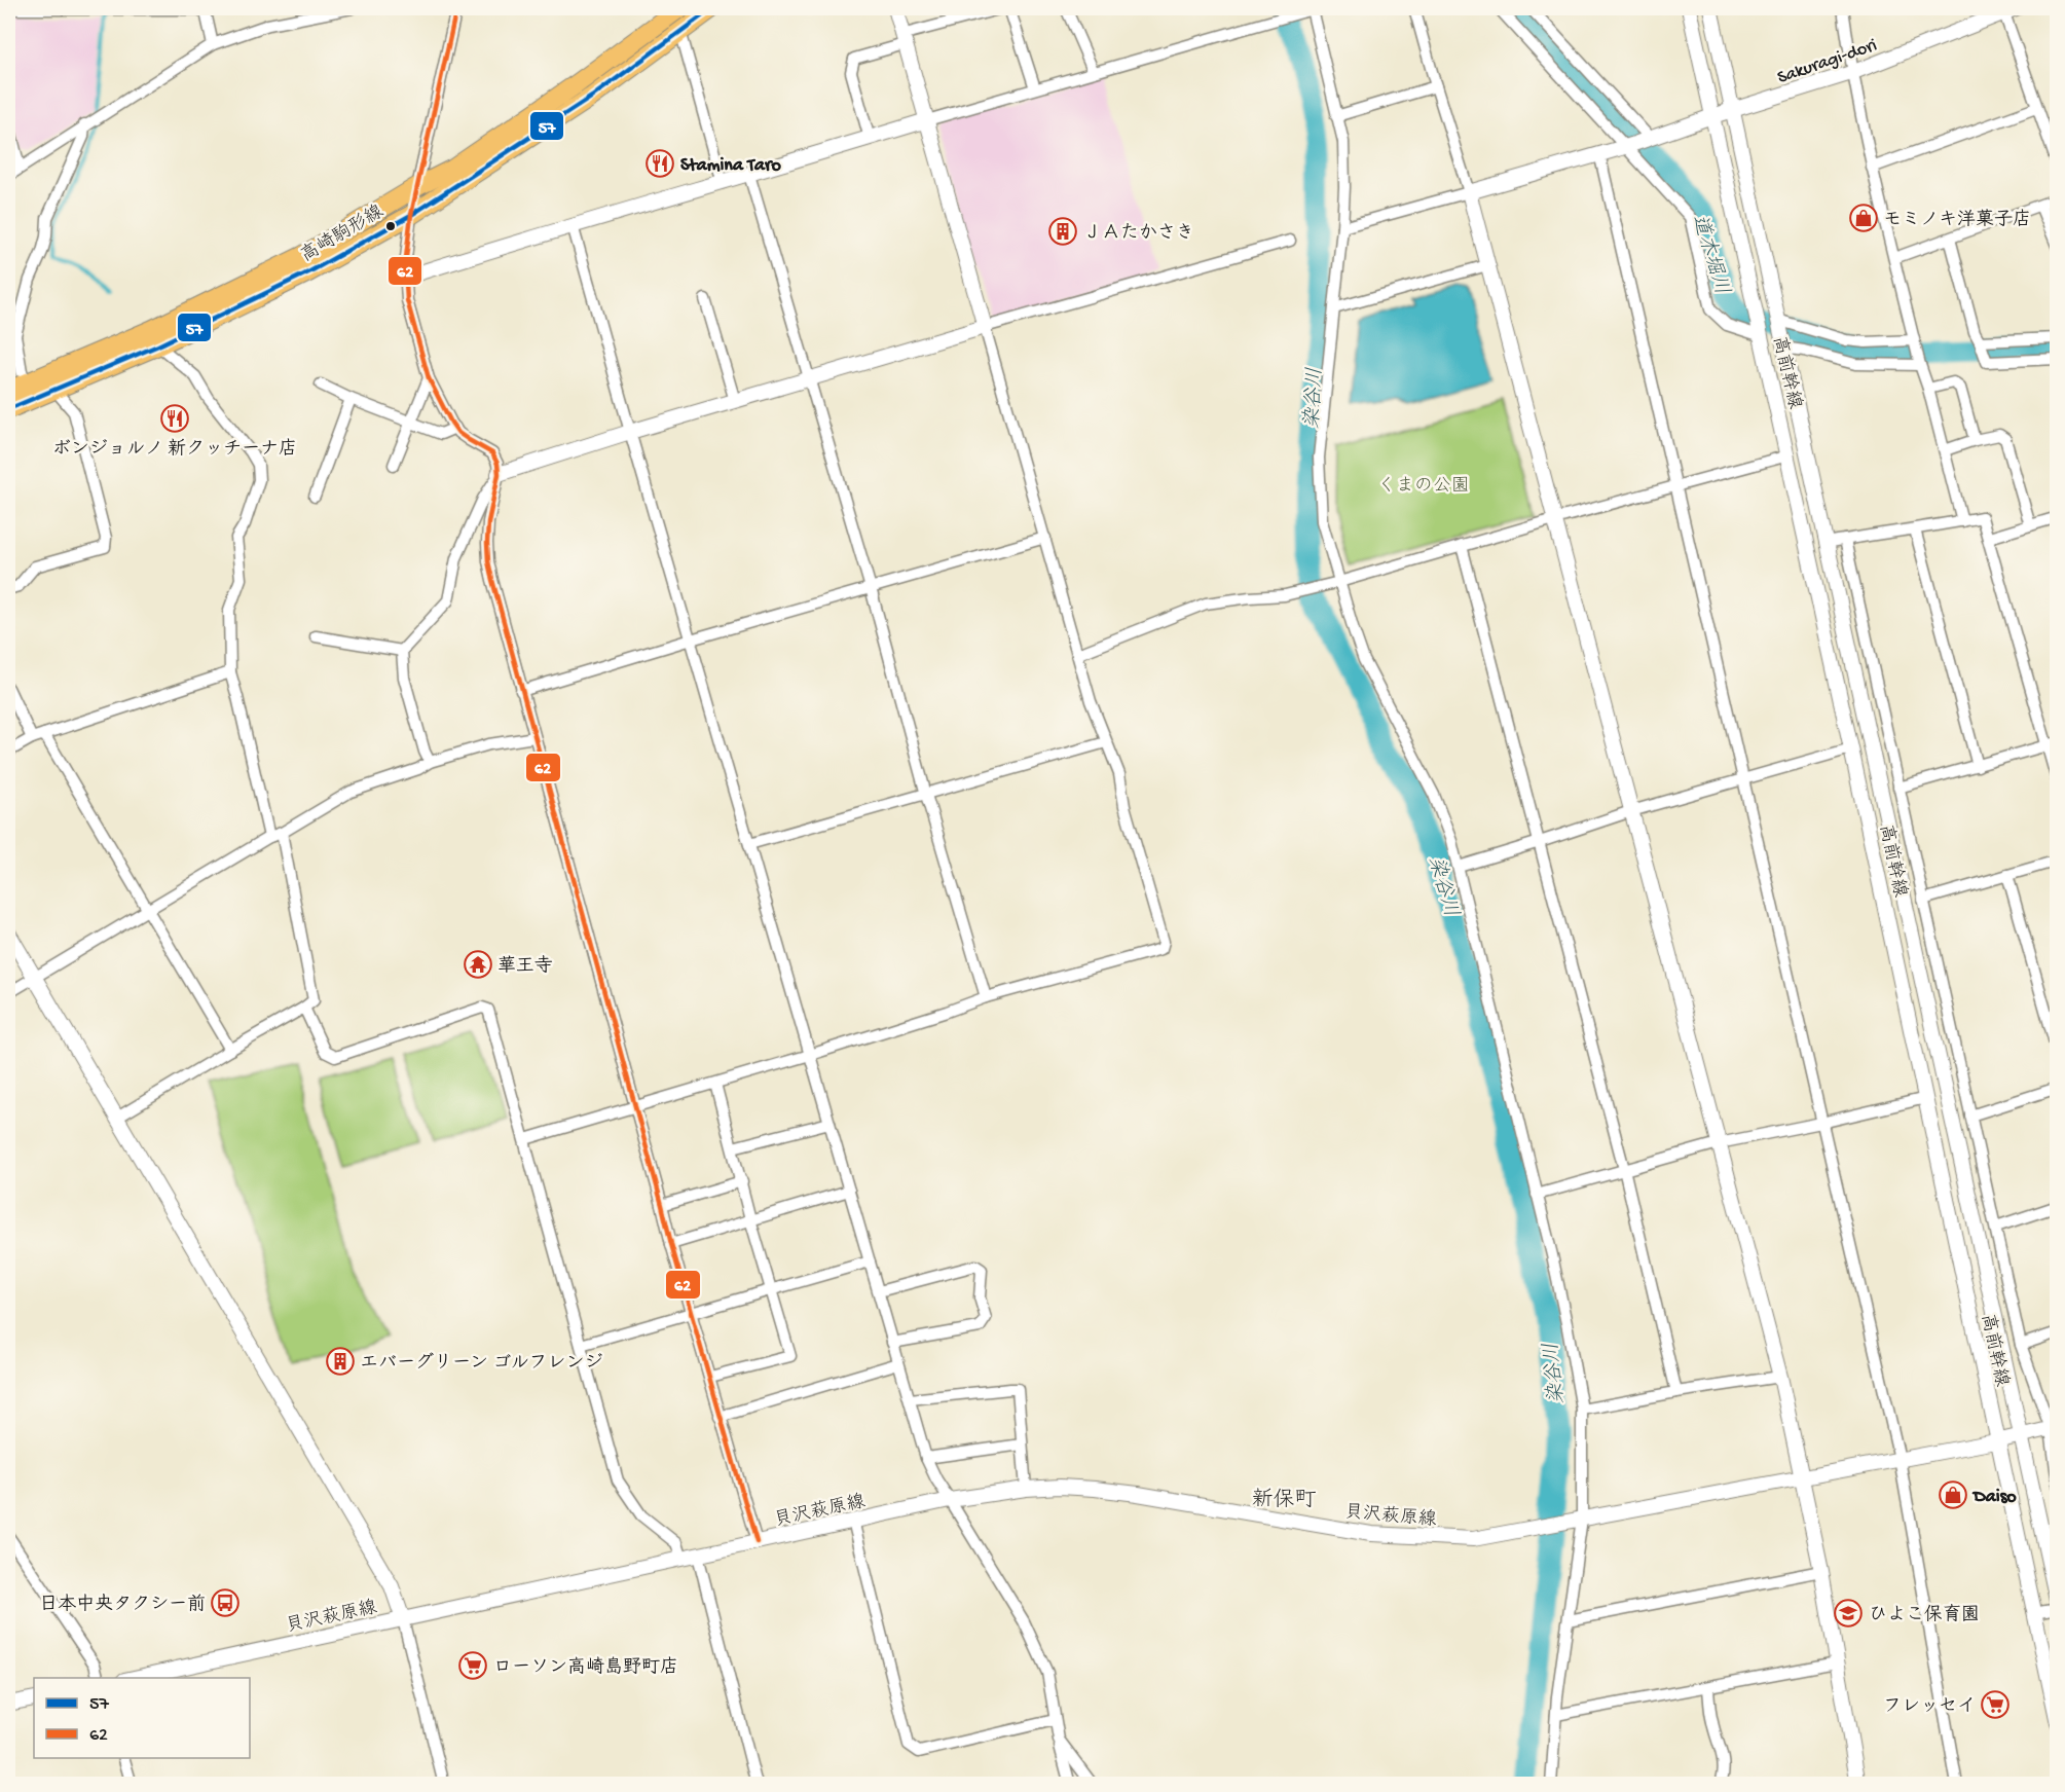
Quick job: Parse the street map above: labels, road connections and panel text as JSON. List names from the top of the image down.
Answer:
{
  "streets": {
    "main road": ["高崎駒形線"],
    "street": ["Sakuragi-dori", "高前幹線", "貝沢萩原線"]
  },
  "crossings": [
    ["Sakuragi-dori", "高前幹線"],
    ["高前幹線", "貝沢萩原線"]
  ],
  "districts": ["新保町"],
  "water": ["道木堀川", "染谷川"],
  "parks": ["くまの公園"],
  "places": {
    "restaurant": ["Stamina Taro", "ボンジョルノ 新クッチーナ店"],
    "shop": ["モミノキ洋菓子店", "Daiso"],
    "building": ["ＪＡたかさき", "エバーグリーン ゴルフレンジ"],
    "temple": ["華王寺"],
    "bus stop": ["日本中央タクシー前"],
    "school or university": ["ひよこ保育園"],
    "supermarket": ["ローソン高崎島野町店", "フレッセイ"]
  },
  "lines": ["transit line 57", "transit line 62"],
  "legend": ["57", "62"]
}
